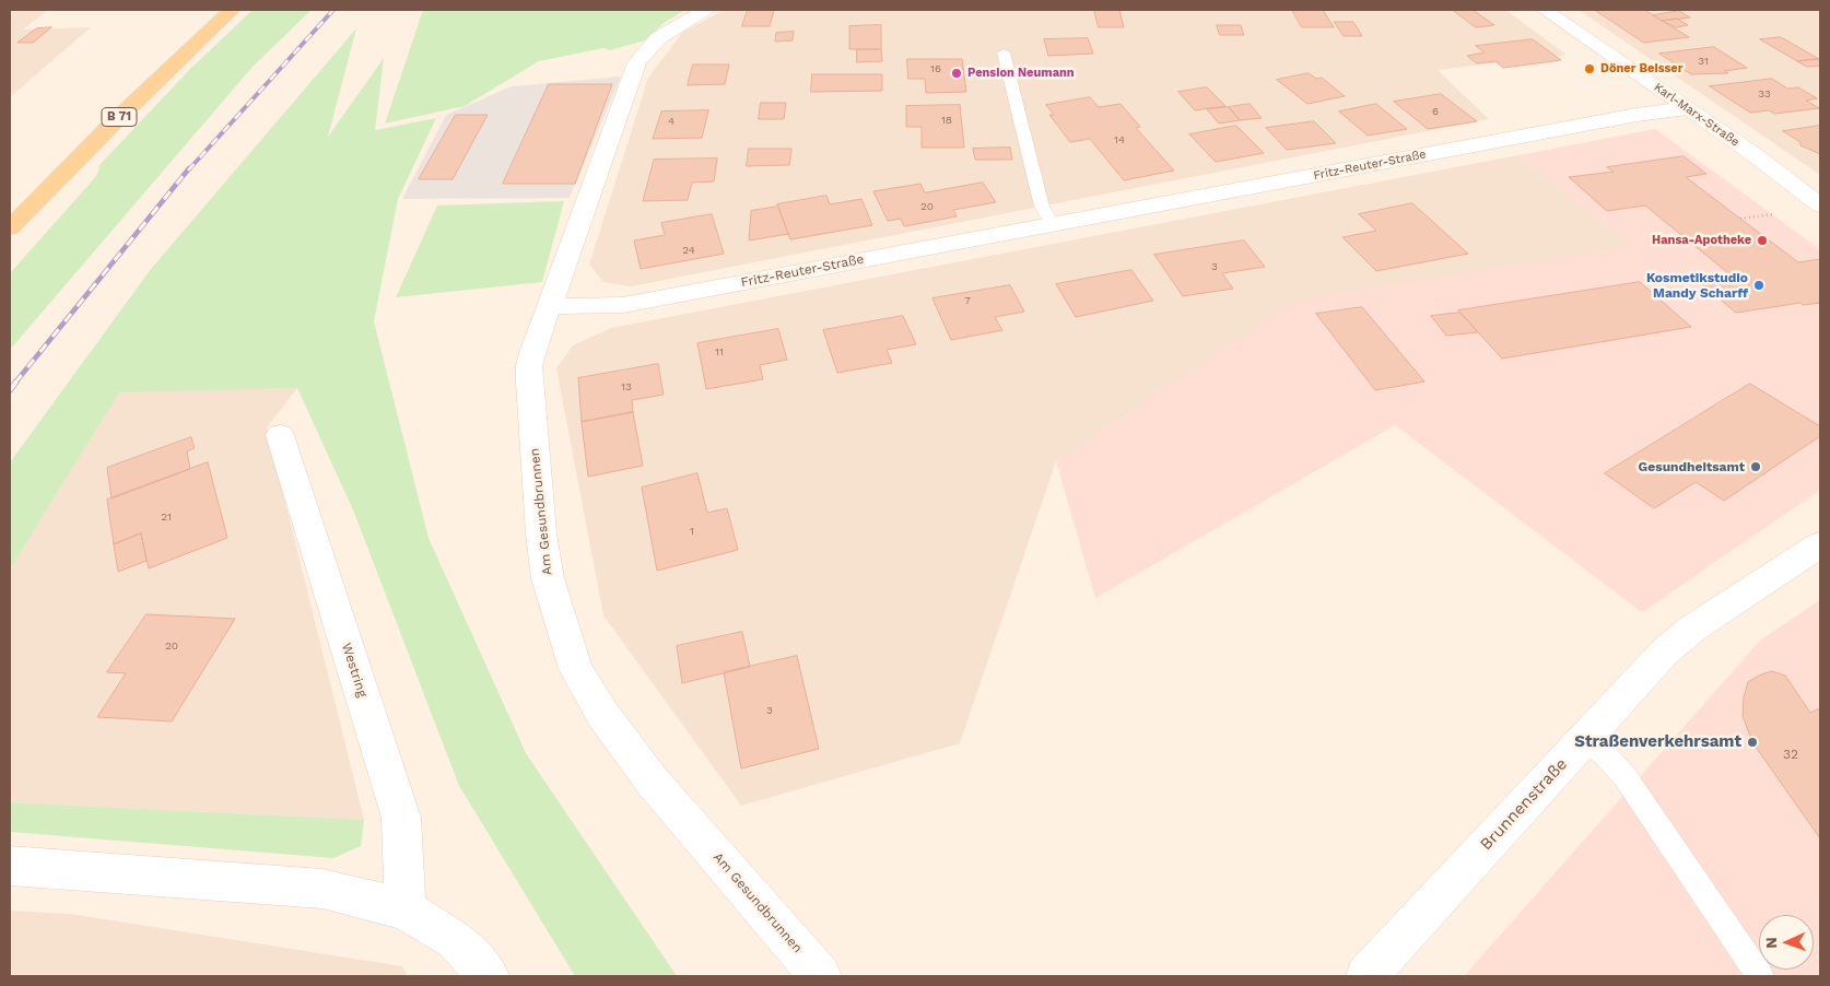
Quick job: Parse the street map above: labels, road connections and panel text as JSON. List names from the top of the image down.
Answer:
{
  "streets": {
    "main road": ["B 71"],
    "street": [
      "Karl-Marx-Straße",
      "Fritz-Reuter-Straße",
      "Am Gesundbrunnen",
      "Westring",
      "Brunnenstraße"
    ]
  },
  "crossings": [
    ["Karl-Marx-Straße", "Fritz-Reuter-Straße"],
    ["Fritz-Reuter-Straße", "Am Gesundbrunnen"]
  ],
  "places": [
    "Döner Beisser",
    "Pension Neumann",
    "Hansa-Apotheke",
    "Kosmetikstudio Mandy Scharff",
    "Gesundheitsamt",
    "Straßenverkehrsamt"
  ],
  "house_numbers": [
    "31",
    "16",
    "33",
    "6",
    "18",
    "4",
    "14",
    "20",
    "24",
    "3",
    "7",
    "11",
    "13",
    "21",
    "1",
    "20",
    "3",
    "32"
  ],
  "north": "left"
}
